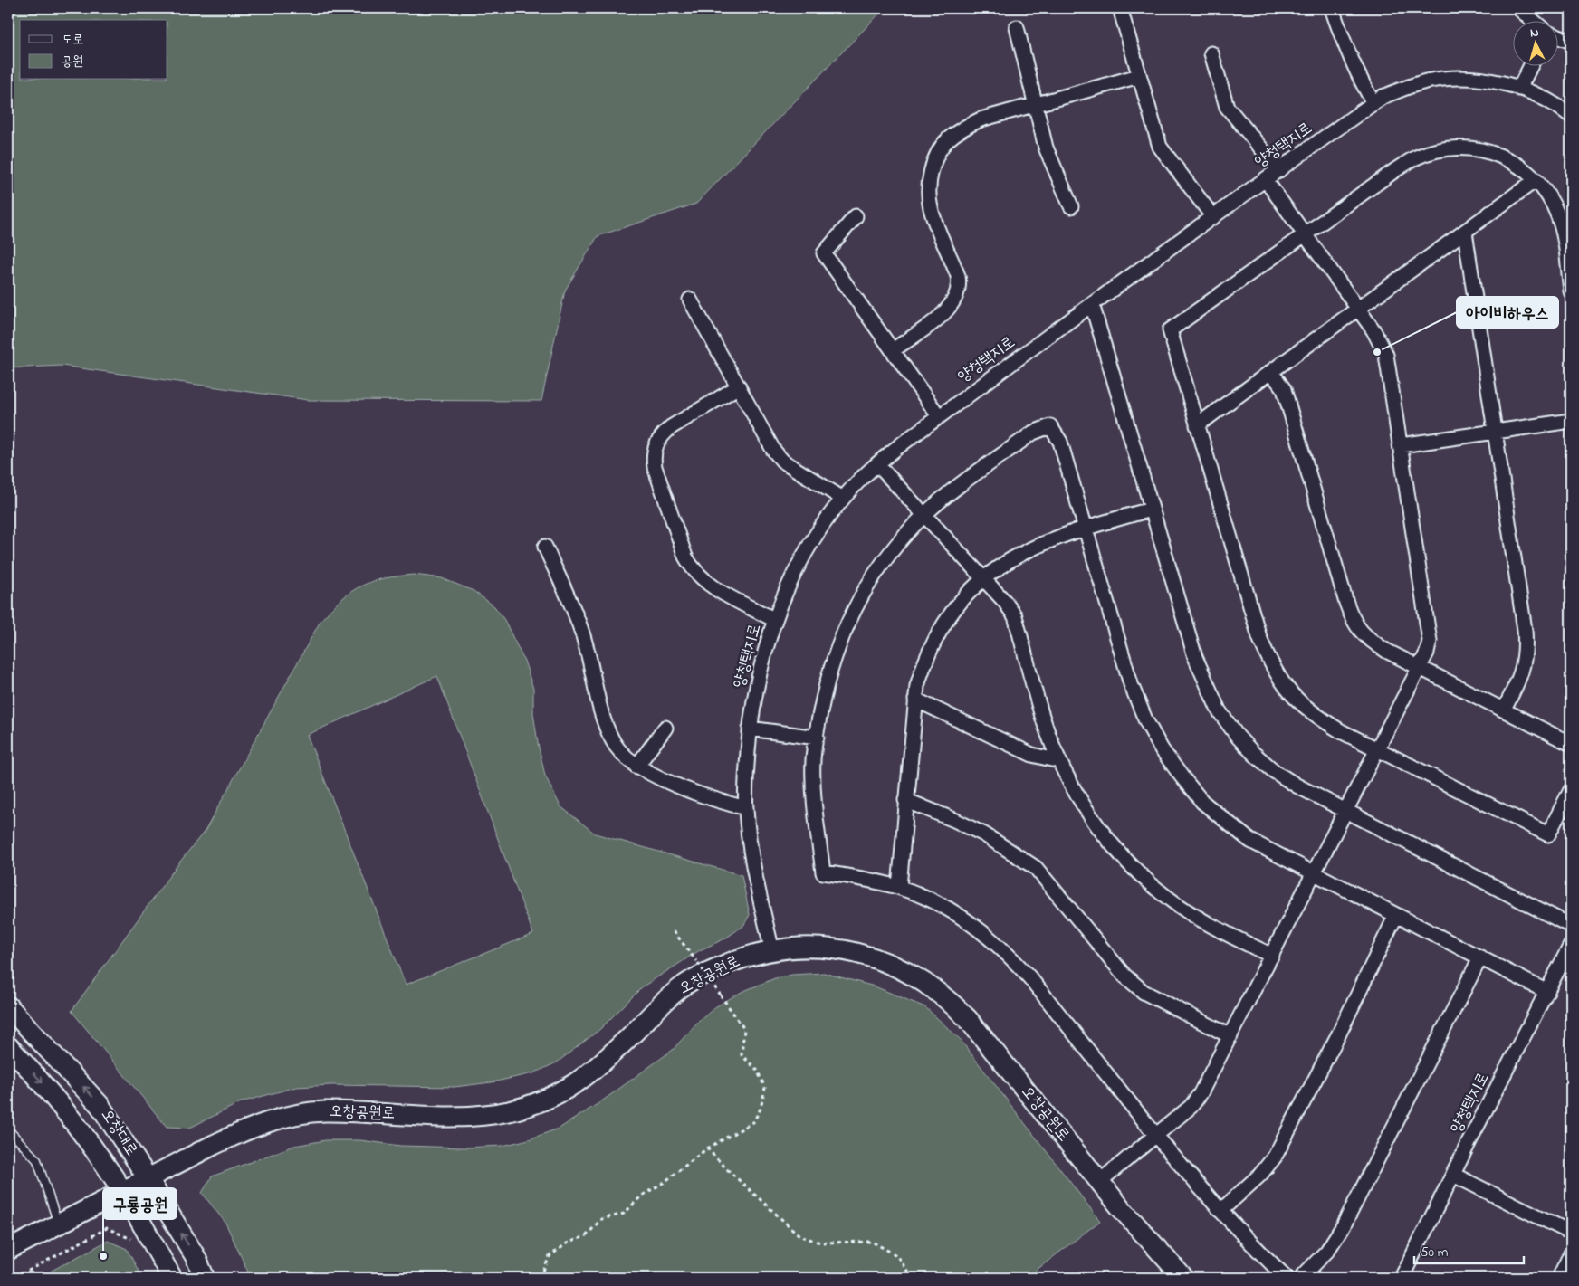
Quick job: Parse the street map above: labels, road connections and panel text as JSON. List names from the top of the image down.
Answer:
{
  "streets": {
    "street": ["양청택지로", "오창공원로", "오창대로"]
  },
  "crossings": [
    ["양청택지로", "오창공원로"],
    ["오창공원로", "오창대로"]
  ],
  "places": ["아이비하우스", "구룡공원"],
  "legend": ["도로", "공원"],
  "scale_bar": "50 m",
  "north": "top"
}
